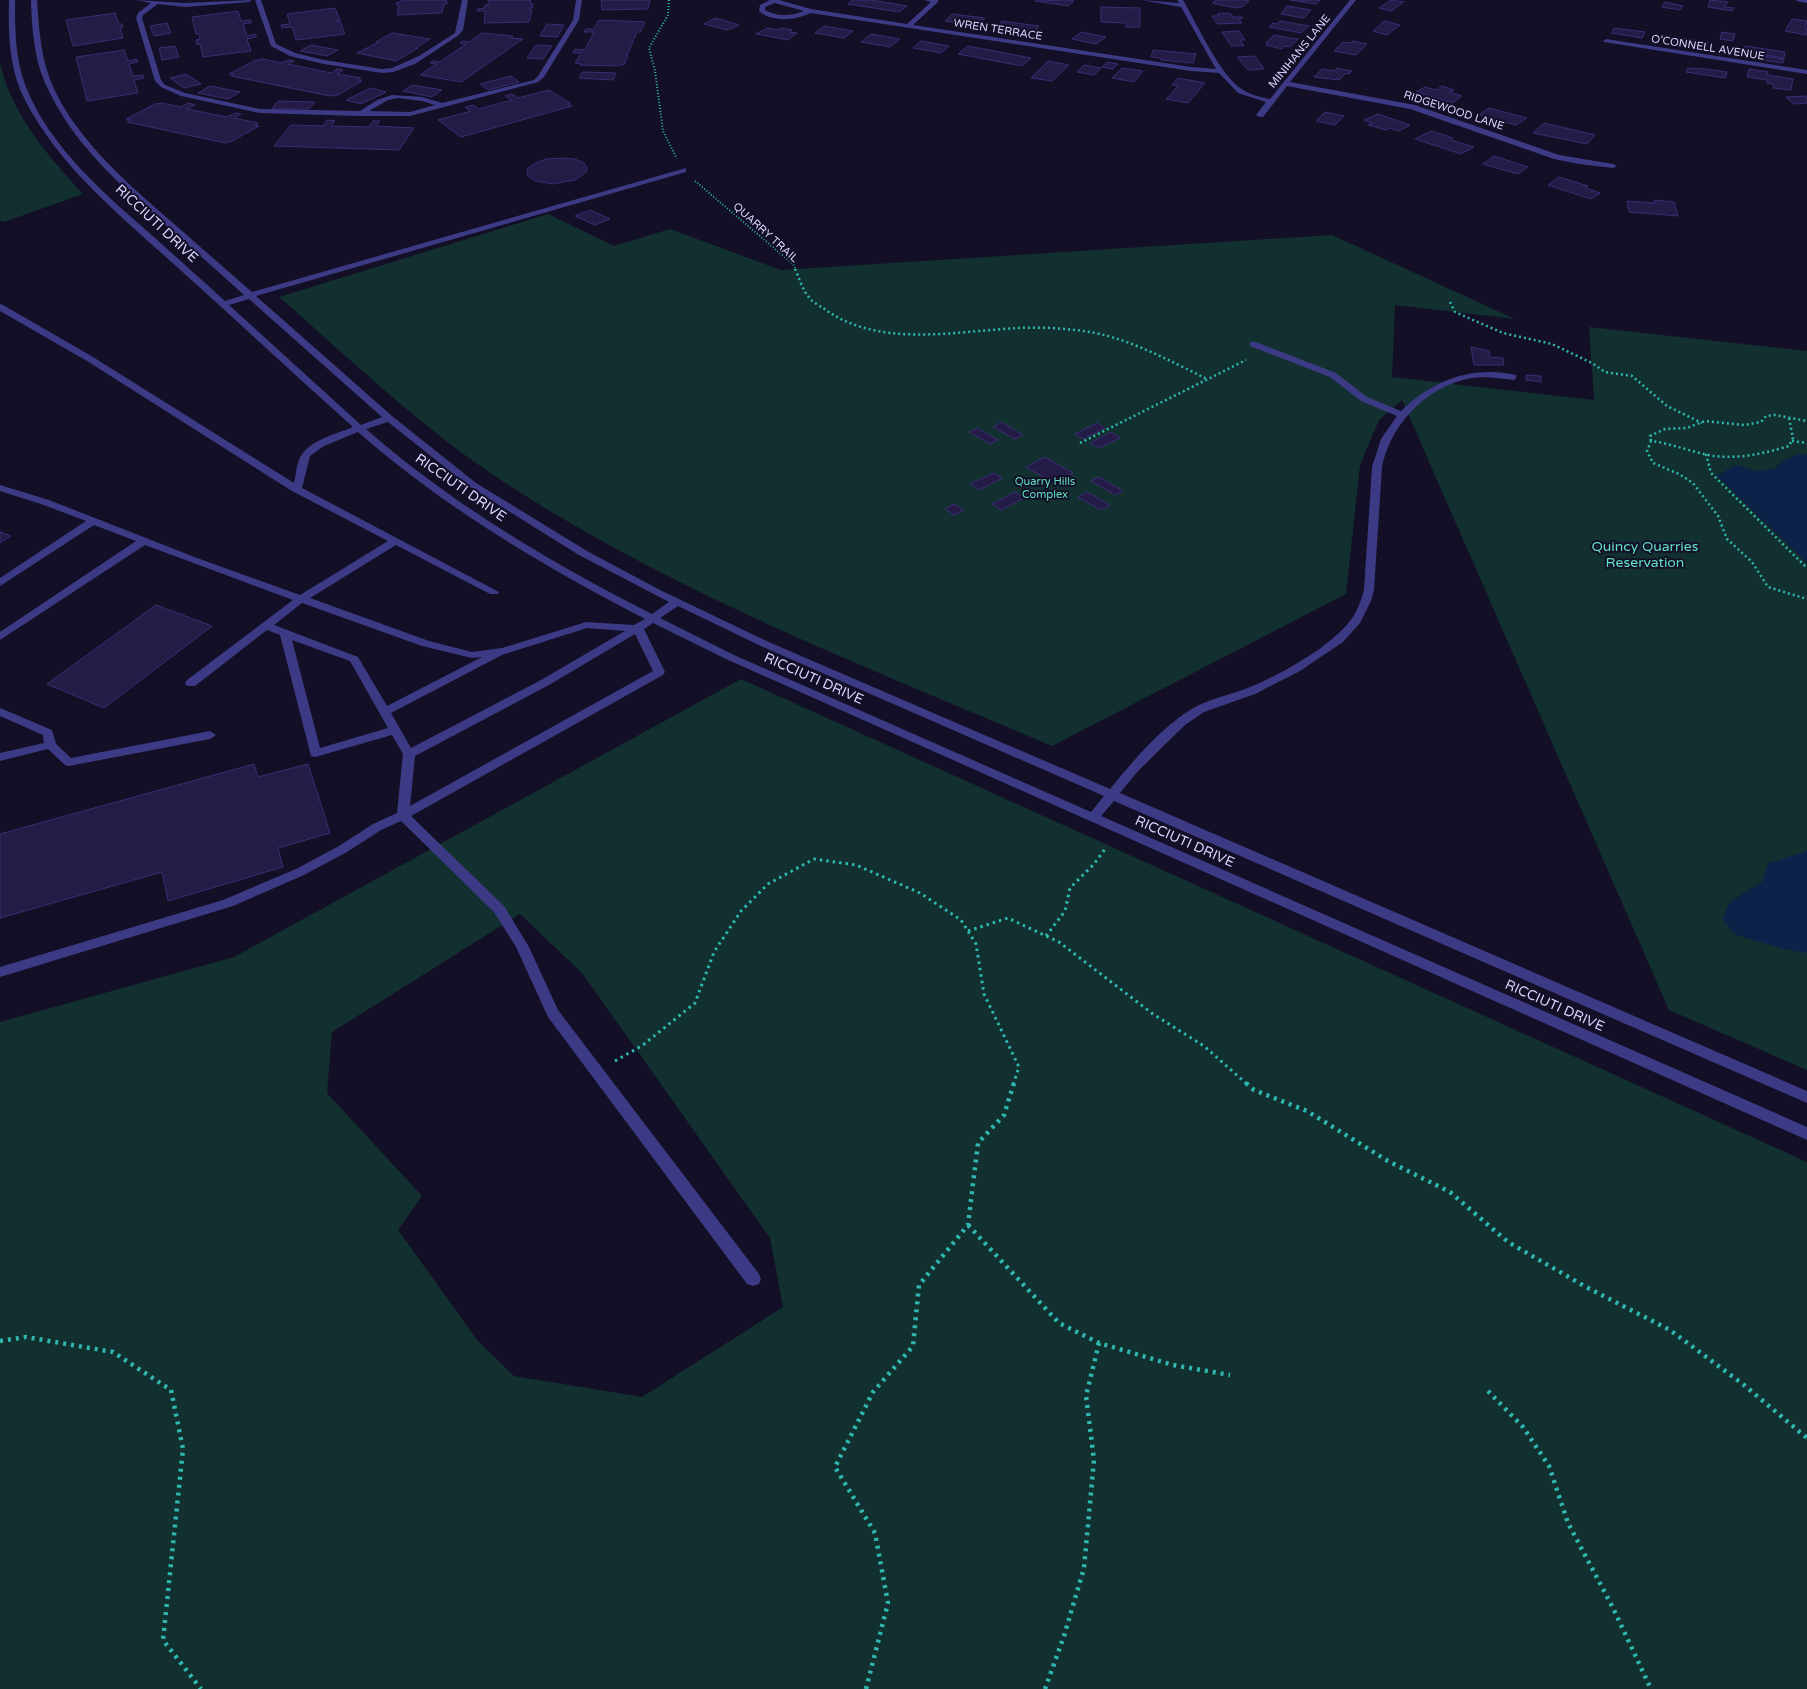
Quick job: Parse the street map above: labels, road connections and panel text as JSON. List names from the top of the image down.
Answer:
{
  "streets": {
    "street": [
      "WREN TERRACE",
      "O'CONNELL AVENUE",
      "MINIHANS LANE",
      "RIDGEWOOD LANE",
      "RICCIUTI DRIVE"
    ],
    "path": ["QUARRY TRAIL"]
  },
  "crossings": [
    ["MINIHANS LANE", "RIDGEWOOD LANE"]
  ],
  "parks": ["Quarry Hills Complex", "Quincy Quarries Reservation"]
}
